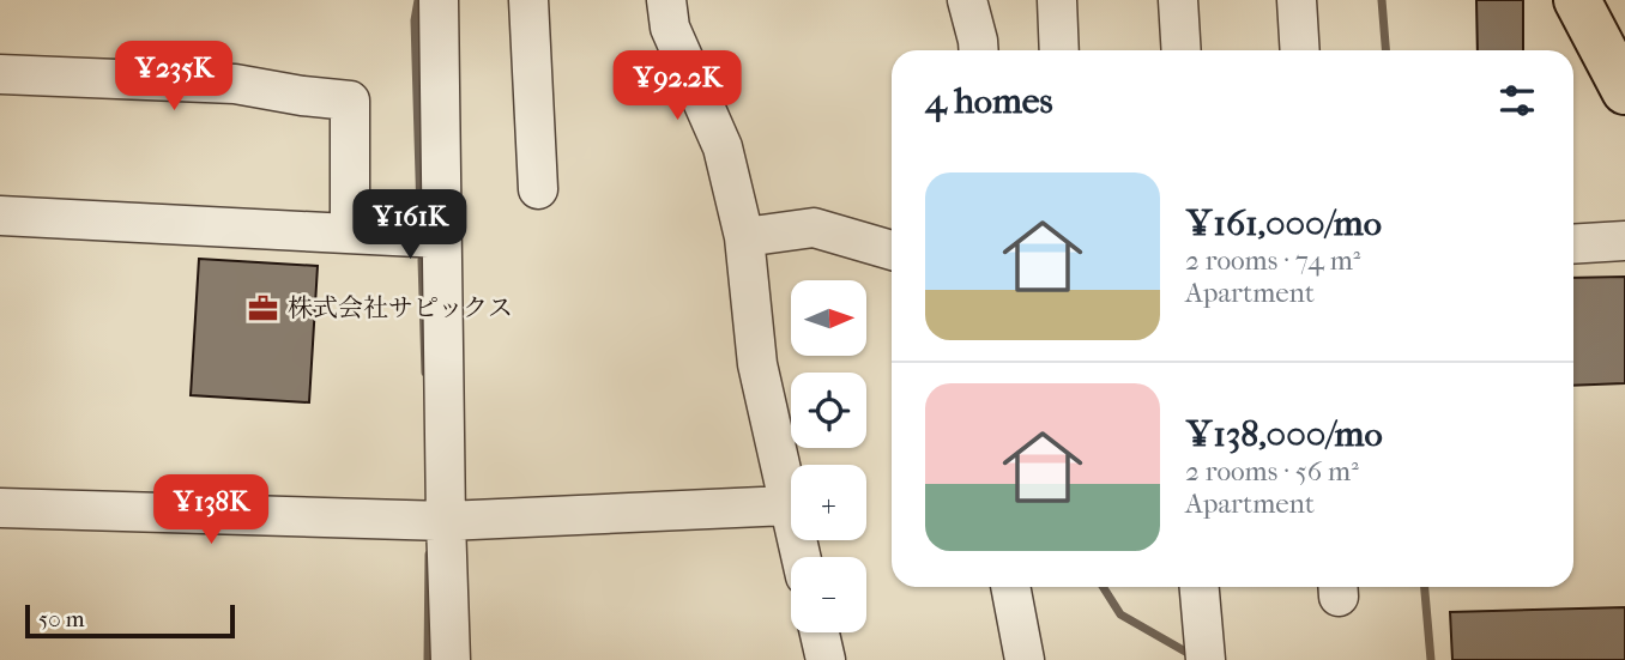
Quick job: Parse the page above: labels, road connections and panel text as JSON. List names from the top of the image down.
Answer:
{
  "places": {
    "office": ["株式会社サピックス"]
  },
  "scale_bar": "50 m",
  "north": "right",
  "page": {
    "price": [
      "¥235K",
      "¥92.2K",
      "¥161K",
      "¥138K"
    ],
    "heading": "4 homes",
    "list": [
      {
        "name": "¥161,000/mo",
        "note": "2 rooms · 74 m² · Apartment"
      },
      {
        "name": "¥138,000/mo",
        "note": "2 rooms · 56 m² · Apartment"
      }
    ],
    "map_buttons": ["+", "−"],
    "scale": "50 m"
  }
}
